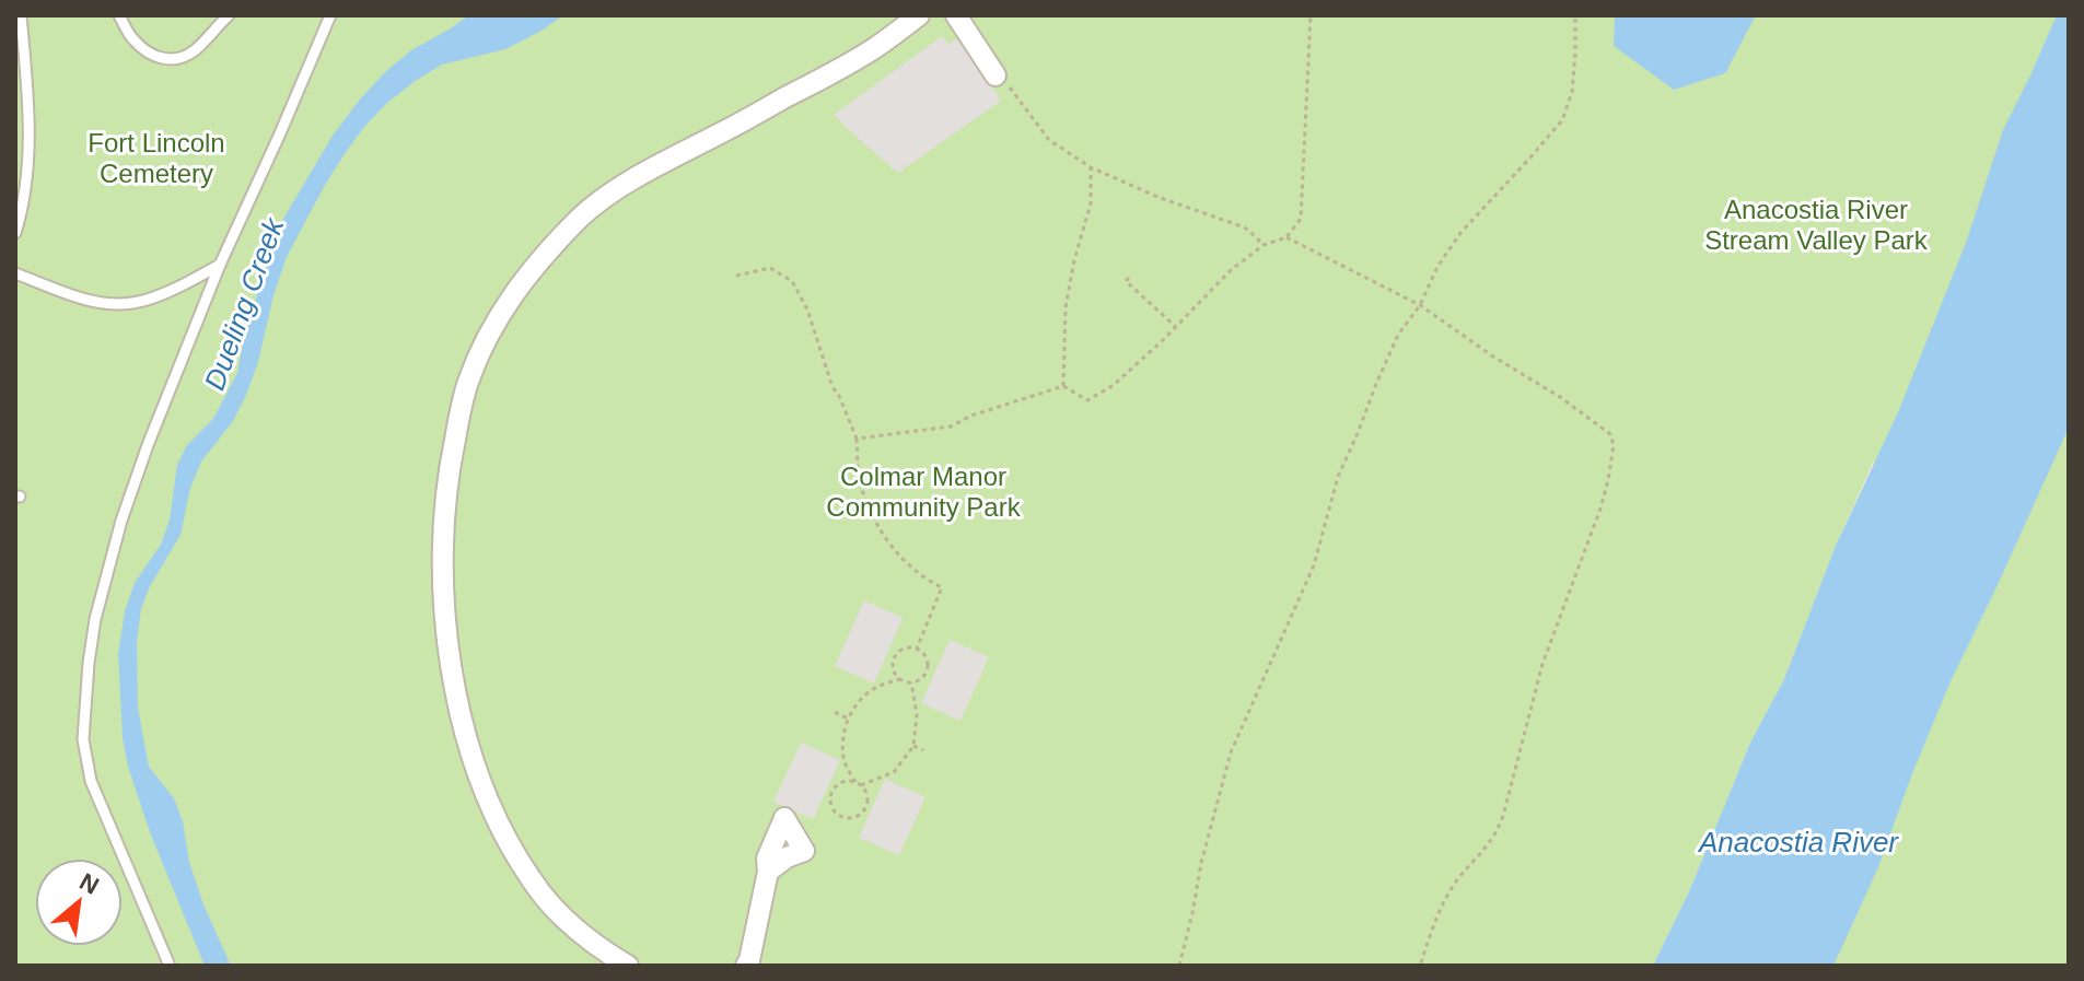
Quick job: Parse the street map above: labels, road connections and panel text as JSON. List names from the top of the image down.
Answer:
{
  "water": ["Dueling Creek", "Anacostia River"],
  "parks": ["Fort Lincoln Cemetery", "Anacostia River Stream Valley Park", "Colmar Manor Community Park"],
  "north": "top right"
}
